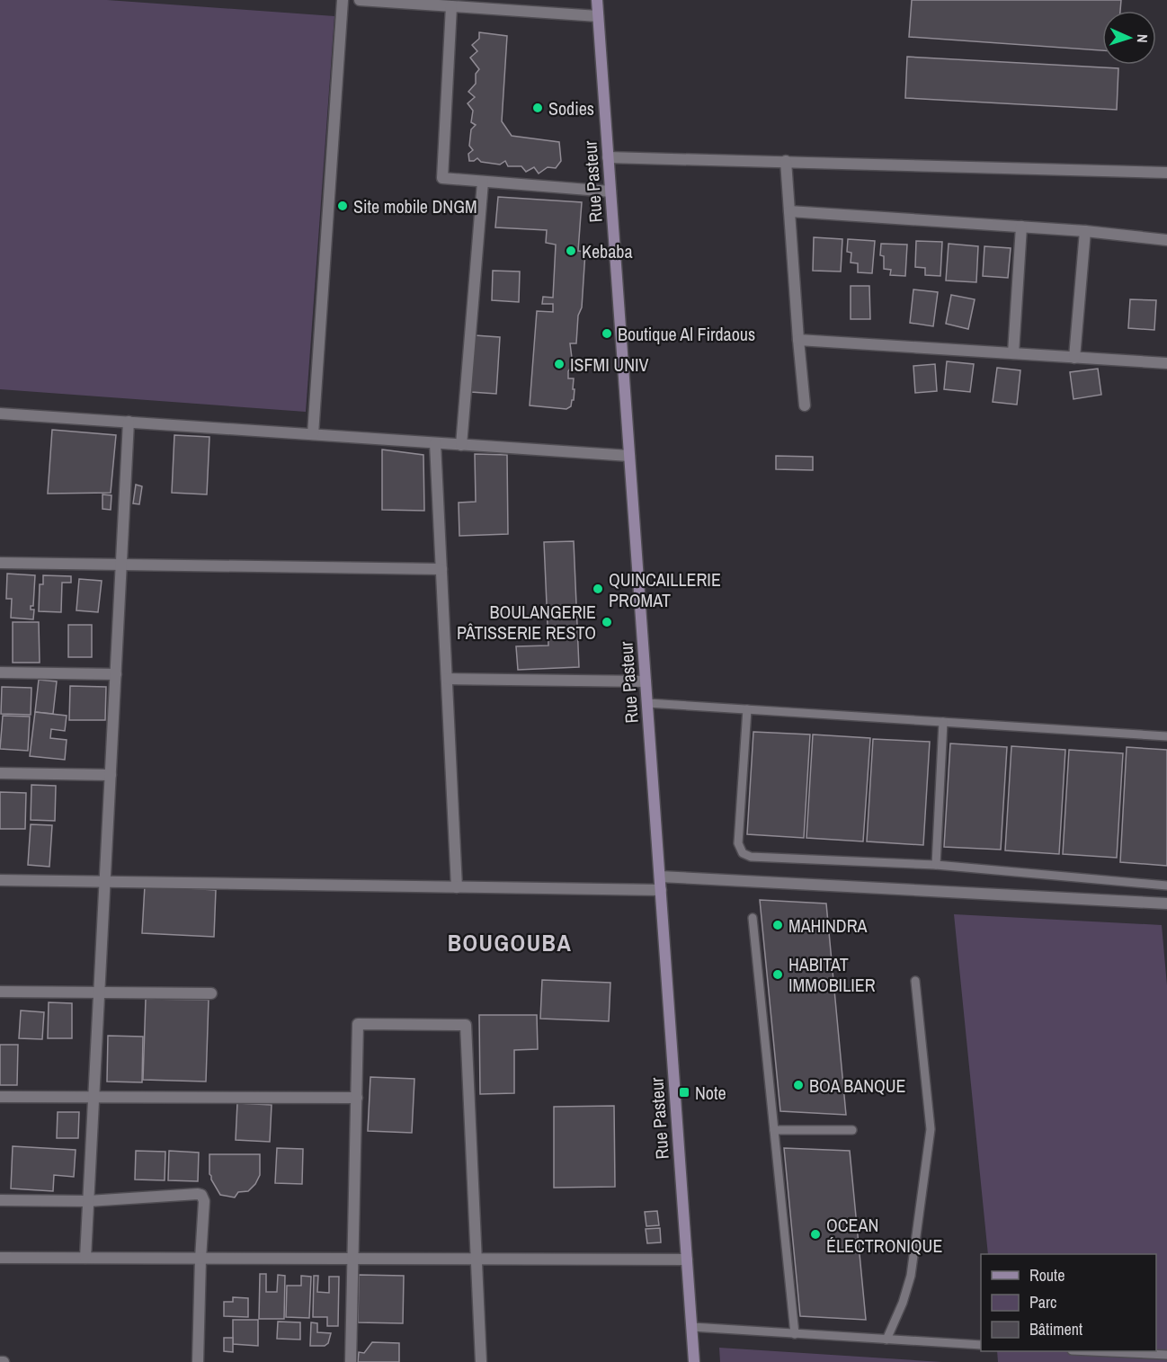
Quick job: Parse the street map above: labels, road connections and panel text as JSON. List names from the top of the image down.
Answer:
{
  "streets": {
    "main road": ["Rue Pasteur"]
  },
  "districts": ["BOUGOUBA"],
  "places": {
    "other": [
      "Sodies",
      "Site mobile DNGM",
      "Kebaba",
      "Boutique Al Firdaous",
      "ISFMI UNIV",
      "QUINCAILLERIE PROMAT",
      "BOULANGERIE PÂTISSERIE RESTO",
      "MAHINDRA",
      "HABITAT IMMOBILIER",
      "BOA BANQUE",
      "OCEAN ÉLECTRONIQUE"
    ],
    "transit": ["Note"]
  },
  "legend": ["Route", "Parc", "Bâtiment"],
  "north": "right"
}
